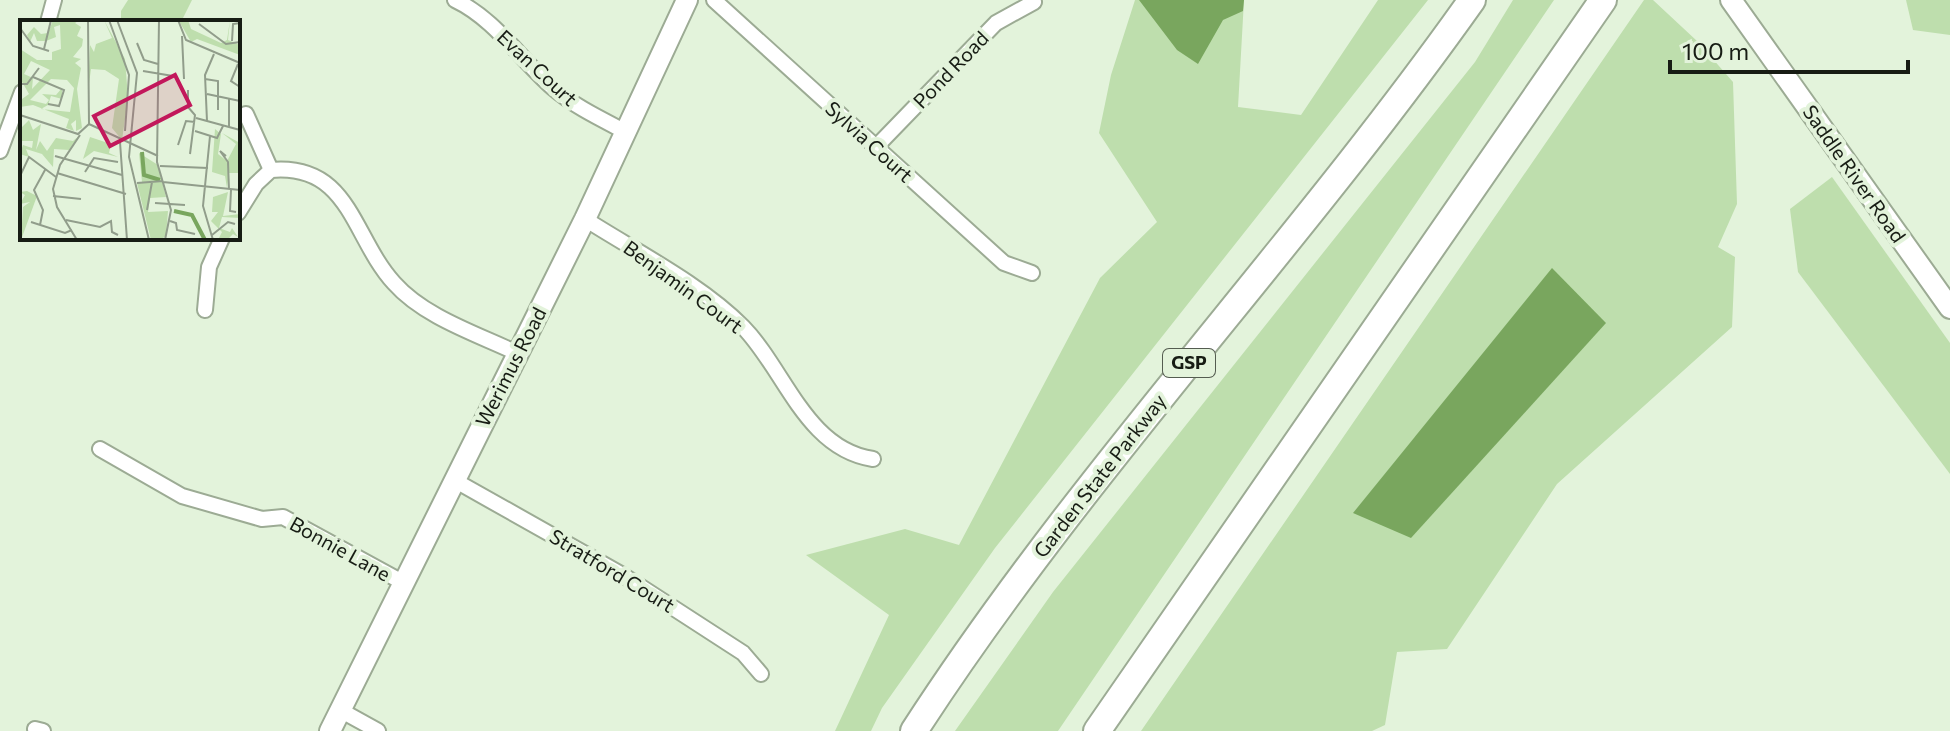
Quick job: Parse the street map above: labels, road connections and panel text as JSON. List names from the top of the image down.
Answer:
{
  "streets": {
    "highway": ["GSP", "Garden State Parkway"],
    "main road": ["Saddle River Road", "Werimus Road"],
    "street": [
      "Evan Court",
      "Pond Road",
      "Sylvia Court",
      "Benjamin Court",
      "Bonnie Lane",
      "Stratford Court"
    ]
  },
  "crossings": [
    ["Evan Court", "Werimus Road"],
    ["Pond Road", "Sylvia Court"],
    ["Benjamin Court", "Werimus Road"],
    ["Werimus Road", "Bonnie Lane"],
    ["Werimus Road", "Stratford Court"]
  ],
  "scale_bar": "100 m"
}
